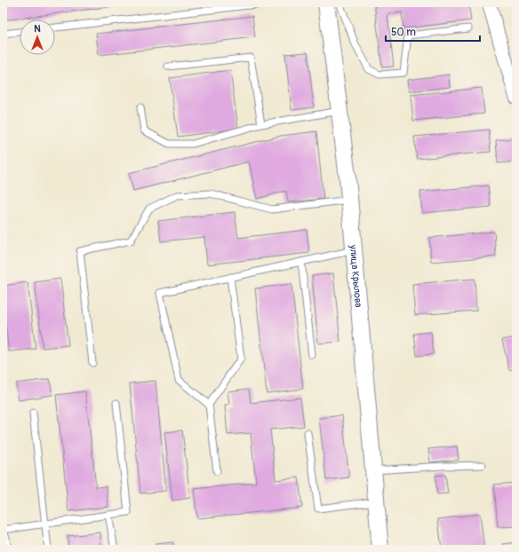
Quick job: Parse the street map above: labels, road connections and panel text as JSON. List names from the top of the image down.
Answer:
{
  "streets": {
    "street": ["улица Крылова"]
  },
  "scale_bar": "50 m",
  "north": "top"
}
